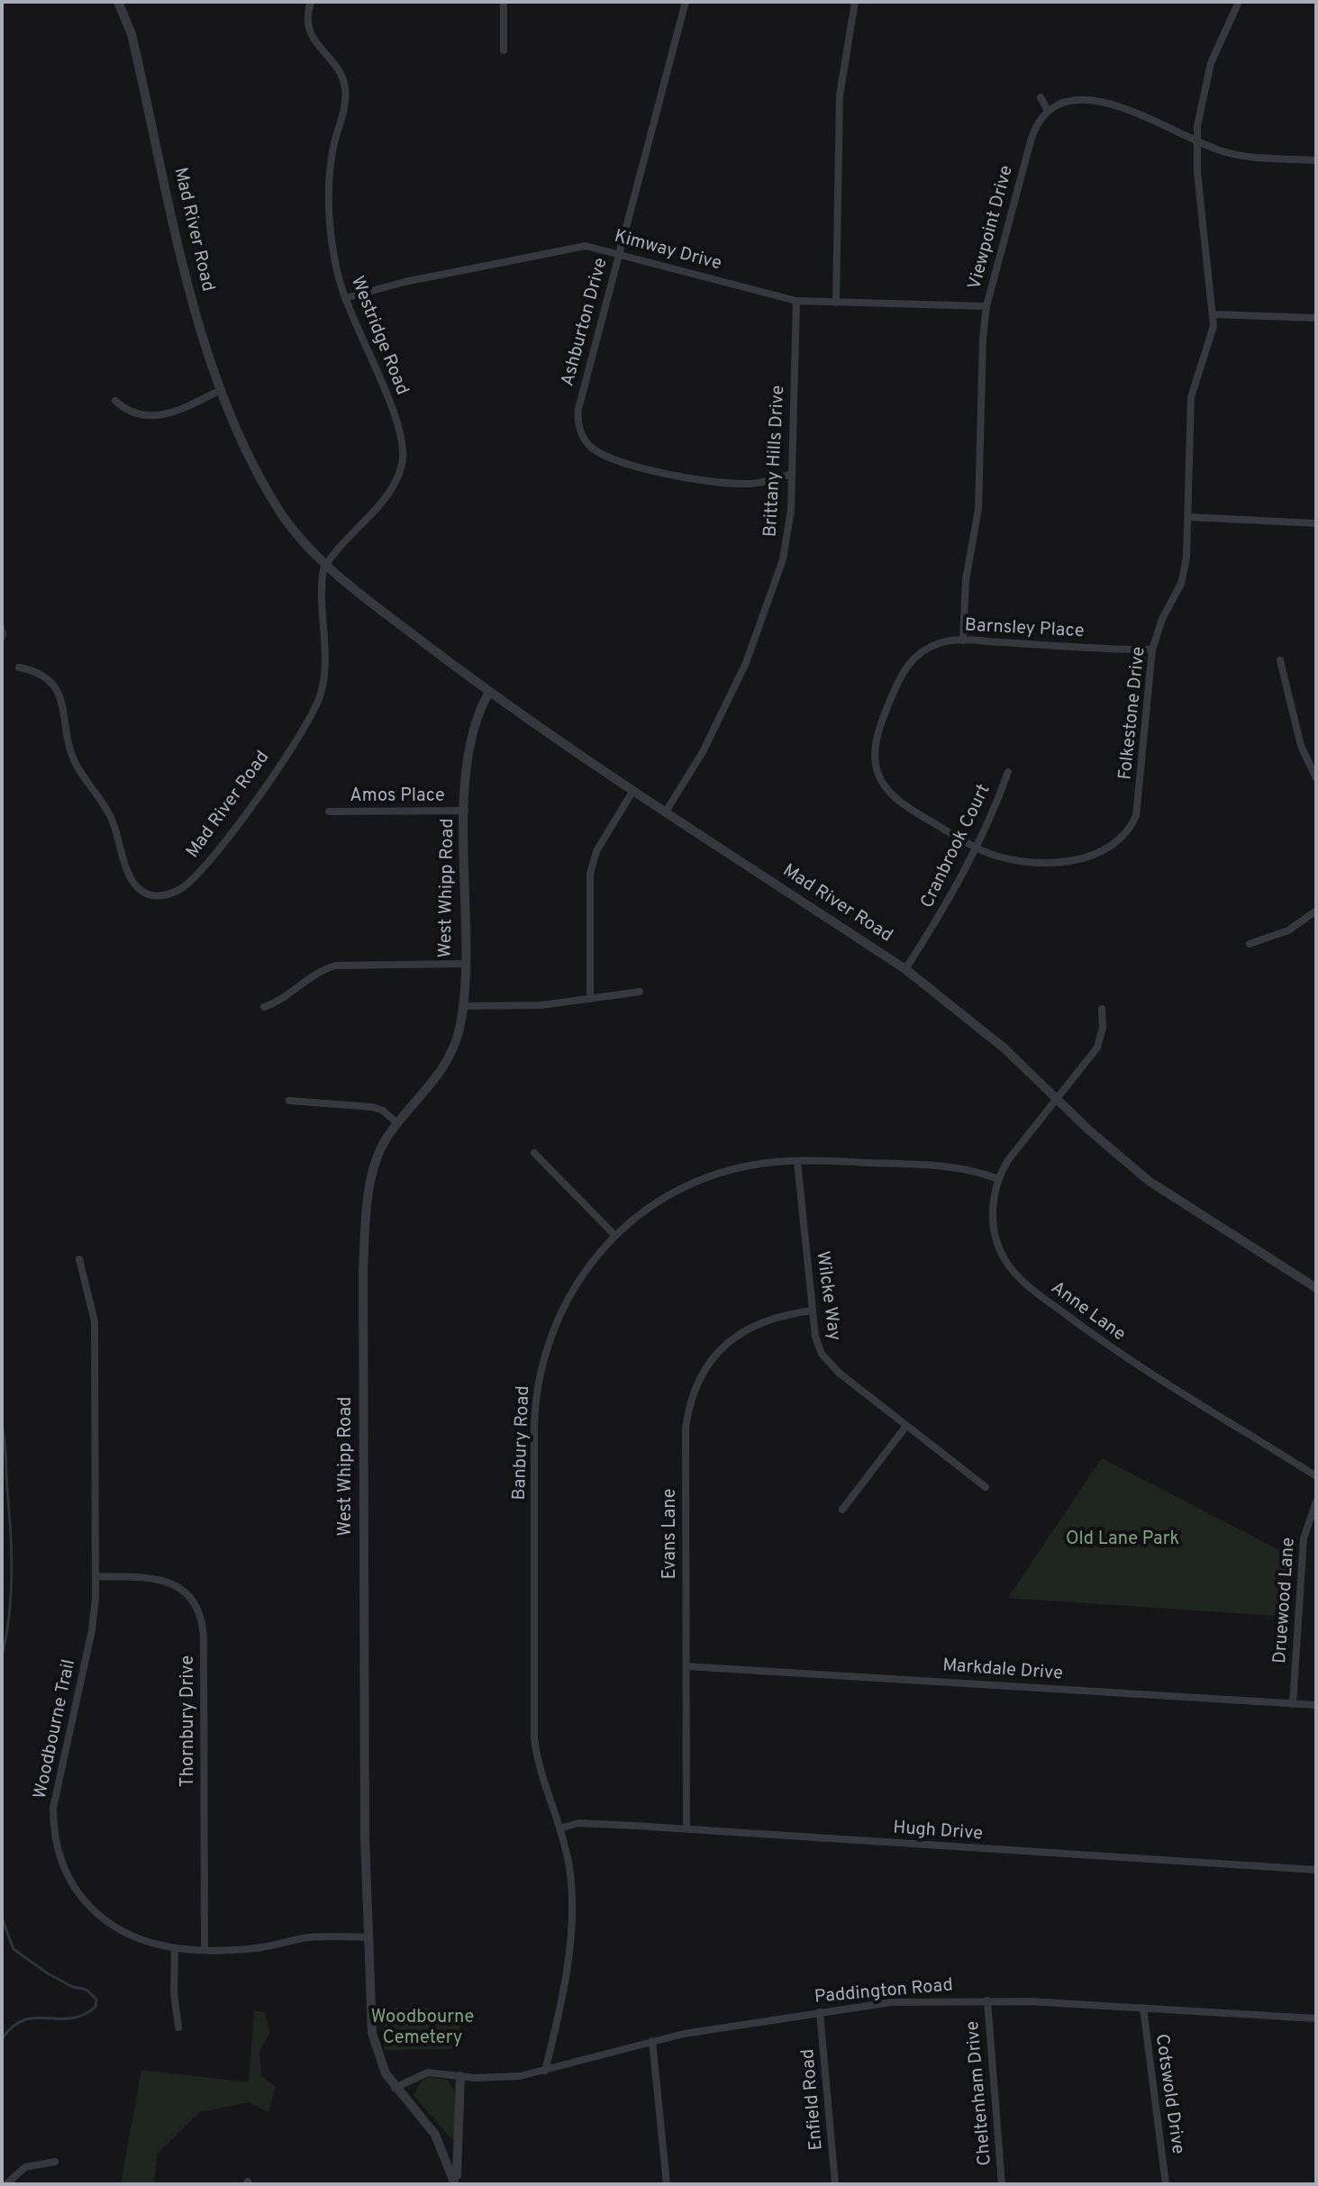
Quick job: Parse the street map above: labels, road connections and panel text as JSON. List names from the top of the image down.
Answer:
{
  "streets": {
    "street": [
      "Viewpoint Drive",
      "Mad River Road",
      "Kimway Drive",
      "Ashburton Drive",
      "Westridge Road",
      "Brittany Hills Drive",
      "Barnsley Place",
      "Folkestone Drive",
      "Amos Place",
      "Cranbrook Court",
      "West Whipp Road",
      "Wilcke Way",
      "Anne Lane",
      "Banbury Road",
      "Evans Lane",
      "Druewood Lane",
      "Markdale Drive",
      "Thornbury Drive",
      "Woodbourne Trail",
      "Hugh Drive",
      "Paddington Road",
      "Cheltenham Drive",
      "Cotswold Drive",
      "Enfield Road"
    ]
  },
  "crossings": [
    ["Viewpoint Drive", "Kimway Drive"],
    ["Viewpoint Drive", "Barnsley Place"],
    ["Mad River Road", "Westridge Road"],
    ["Mad River Road", "Brittany Hills Drive"],
    ["Mad River Road", "Cranbrook Court"],
    ["Mad River Road", "West Whipp Road"],
    ["Mad River Road", "Anne Lane"],
    ["Kimway Drive", "Ashburton Drive"],
    ["Kimway Drive", "Westridge Road"],
    ["Kimway Drive", "Brittany Hills Drive"],
    ["Ashburton Drive", "Brittany Hills Drive"],
    ["Barnsley Place", "Folkestone Drive"],
    ["Folkestone Drive", "Cranbrook Court"],
    ["Amos Place", "West Whipp Road"],
    ["West Whipp Road", "Woodbourne Trail"],
    ["Wilcke Way", "Banbury Road"],
    ["Wilcke Way", "Evans Lane"],
    ["Anne Lane", "Banbury Road"],
    ["Banbury Road", "Hugh Drive"],
    ["Banbury Road", "Paddington Road"],
    ["Evans Lane", "Markdale Drive"],
    ["Evans Lane", "Hugh Drive"],
    ["Druewood Lane", "Markdale Drive"],
    ["Thornbury Drive", "Woodbourne Trail"],
    ["Paddington Road", "Cheltenham Drive"],
    ["Paddington Road", "Cotswold Drive"],
    ["Paddington Road", "Enfield Road"]
  ],
  "parks": ["Old Lane Park", "Woodbourne Cemetery"]
}
